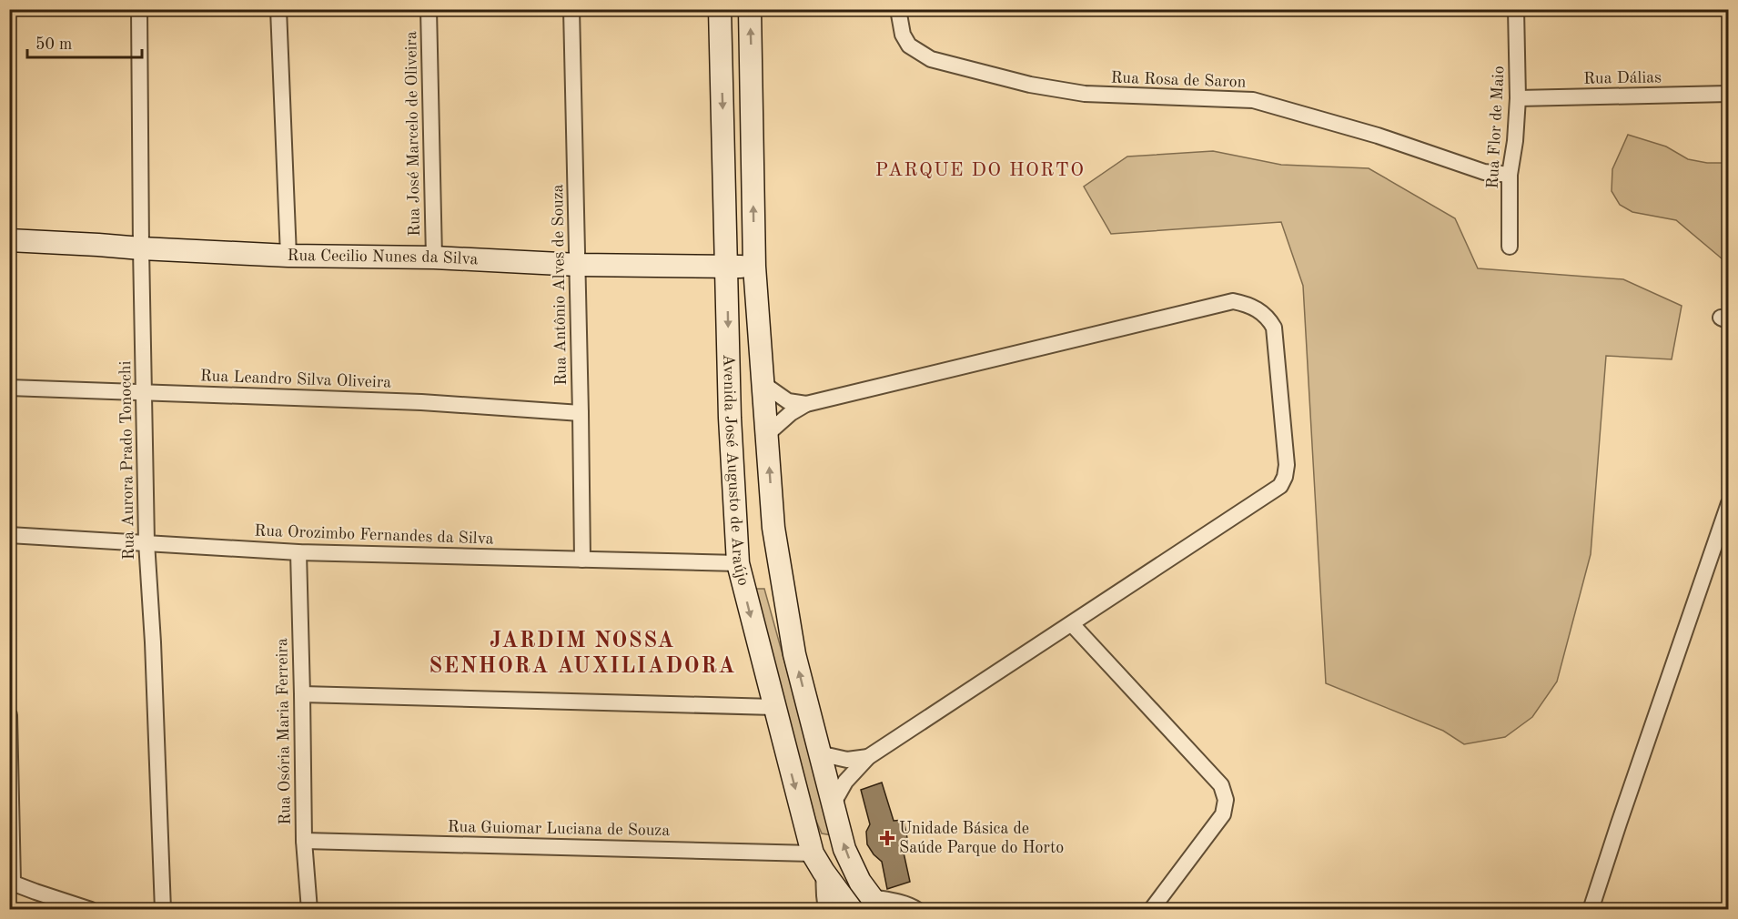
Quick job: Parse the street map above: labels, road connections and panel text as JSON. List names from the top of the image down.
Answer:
{
  "streets": {
    "street": [
      "Rua Dálias",
      "Rua Rosa de Saron",
      "Rua Flor de Maio",
      "Rua José Marcelo de Oliveira",
      "Rua Cecilio Nunes da Silva",
      "Rua Antônio Alves de Souza",
      "Rua Leandro Silva Oliveira",
      "Rua Aurora Prado Tonocchi",
      "Avenida José Augusto de Araújo",
      "Rua Orozimbo Fernandes da Silva",
      "Rua Osória Maria Ferreira",
      "Rua Guiomar Luciana de Souza"
    ]
  },
  "crossings": [
    ["Rua Dálias", "Rua Flor de Maio"],
    ["Rua Rosa de Saron", "Rua Flor de Maio"],
    ["Rua José Marcelo de Oliveira", "Rua Cecilio Nunes da Silva"],
    ["Rua Cecilio Nunes da Silva", "Rua Antônio Alves de Souza"],
    ["Rua Cecilio Nunes da Silva", "Rua Aurora Prado Tonocchi"],
    ["Rua Cecilio Nunes da Silva", "Avenida José Augusto de Araújo"],
    ["Rua Antônio Alves de Souza", "Rua Leandro Silva Oliveira"],
    ["Rua Antônio Alves de Souza", "Rua Orozimbo Fernandes da Silva"],
    ["Rua Leandro Silva Oliveira", "Rua Aurora Prado Tonocchi"],
    ["Rua Aurora Prado Tonocchi", "Rua Orozimbo Fernandes da Silva"],
    ["Avenida José Augusto de Araújo", "Rua Orozimbo Fernandes da Silva"],
    ["Avenida José Augusto de Araújo", "Rua Guiomar Luciana de Souza"],
    ["Rua Orozimbo Fernandes da Silva", "Rua Osória Maria Ferreira"],
    ["Rua Osória Maria Ferreira", "Rua Guiomar Luciana de Souza"]
  ],
  "districts": ["PARQUE DO HORTO", "JARDIM NOSSA SENHORA AUXILIADORA"],
  "places": {
    "health": ["Unidade Básica de Saúde Parque do Horto"]
  },
  "scale_bar": "50 m"
}
